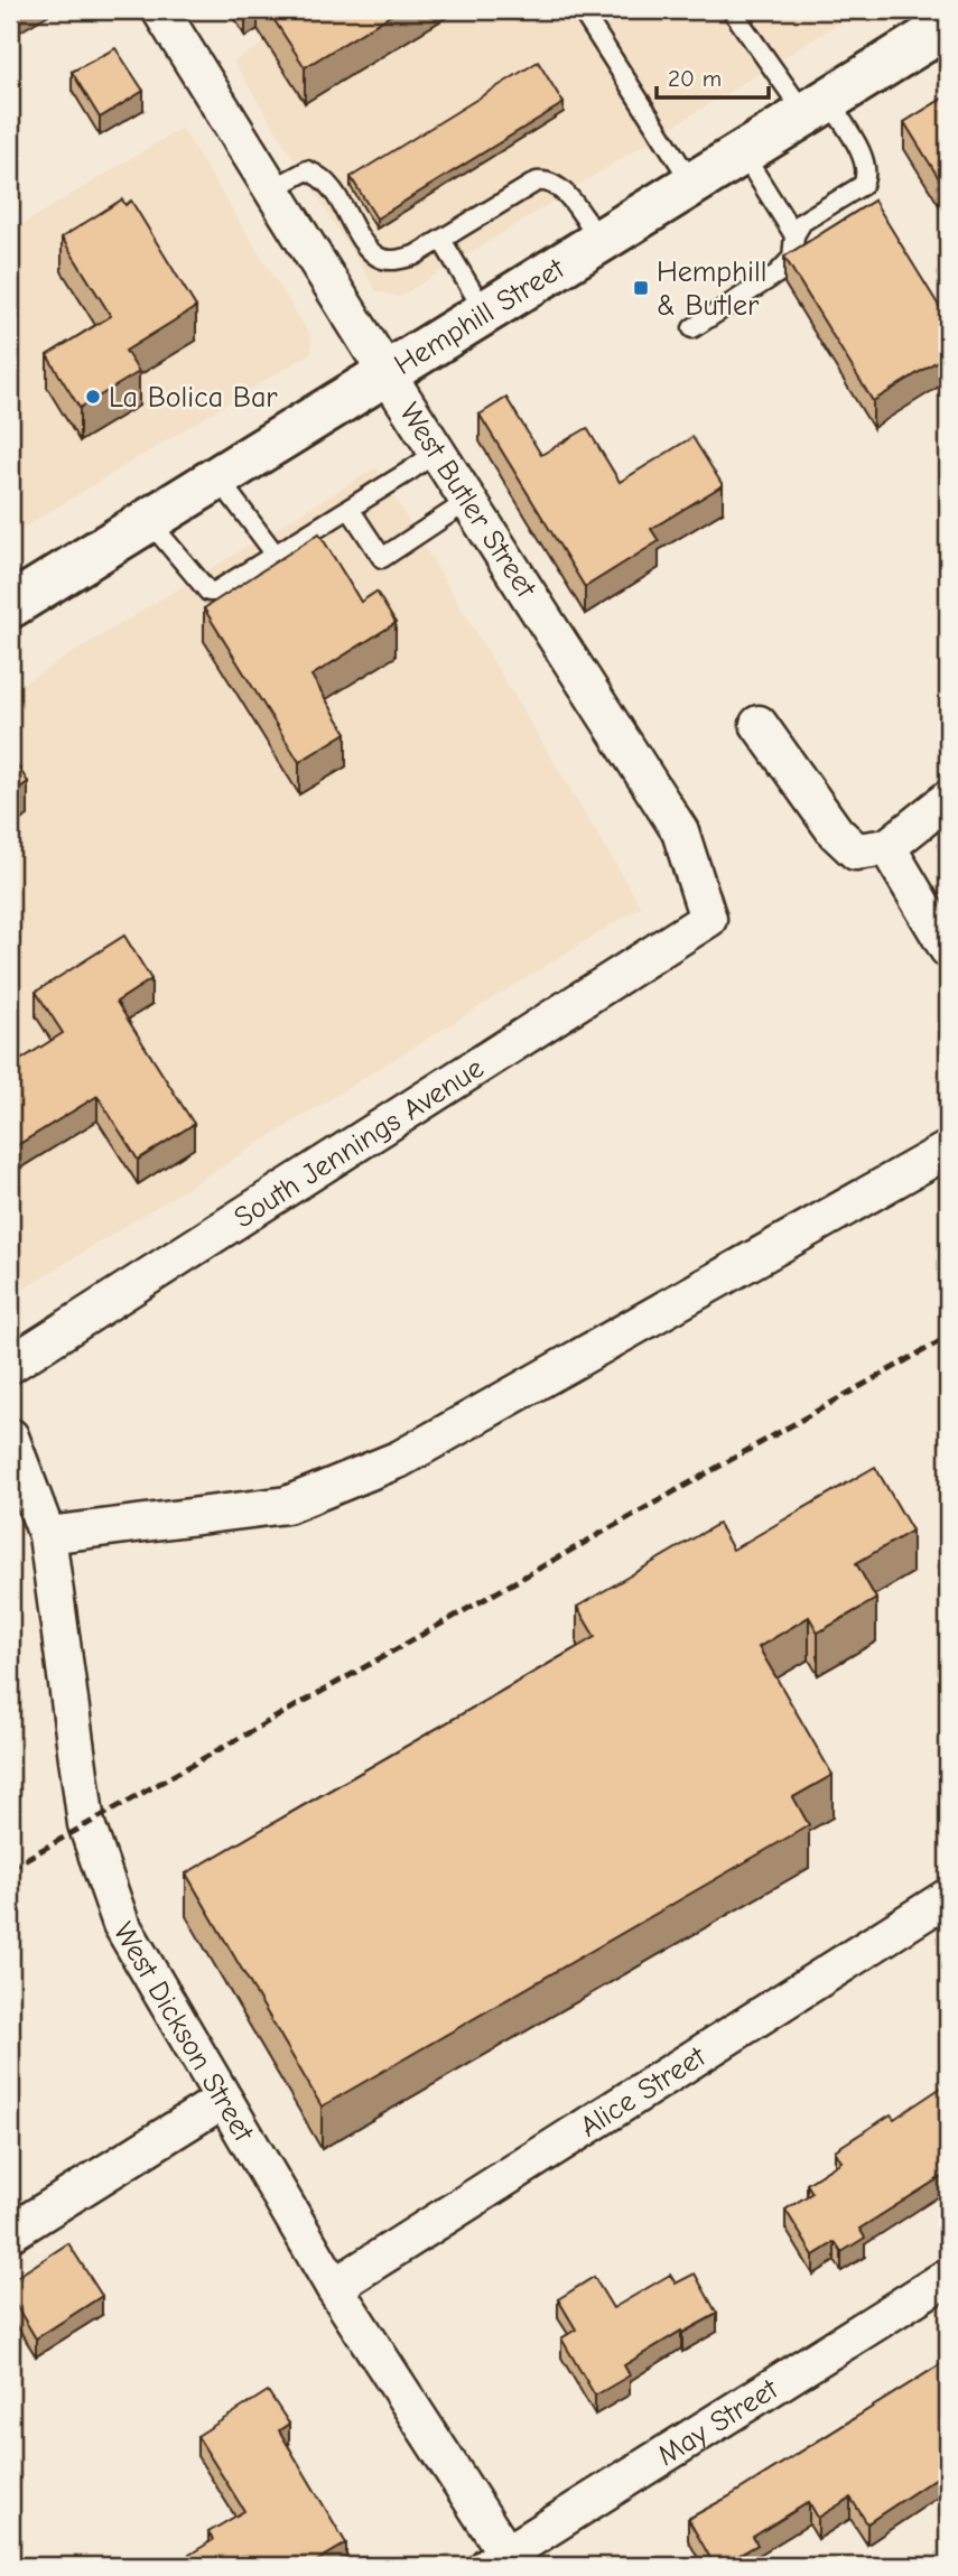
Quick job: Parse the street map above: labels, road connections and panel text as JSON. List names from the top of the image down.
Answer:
{
  "streets": {
    "main road": ["Hemphill Street"],
    "street": [
      "West Butler Street",
      "South Jennings Avenue",
      "West Dickson Street",
      "Alice Street",
      "May Street"
    ]
  },
  "crossings": [
    ["Hemphill Street", "West Butler Street"],
    ["West Butler Street", "South Jennings Avenue"],
    ["West Dickson Street", "Alice Street"],
    ["West Dickson Street", "May Street"]
  ],
  "places": {
    "transit": ["Hemphill & Butler"],
    "other": ["La Bolica Bar"]
  },
  "scale_bar": "20 m"
}
